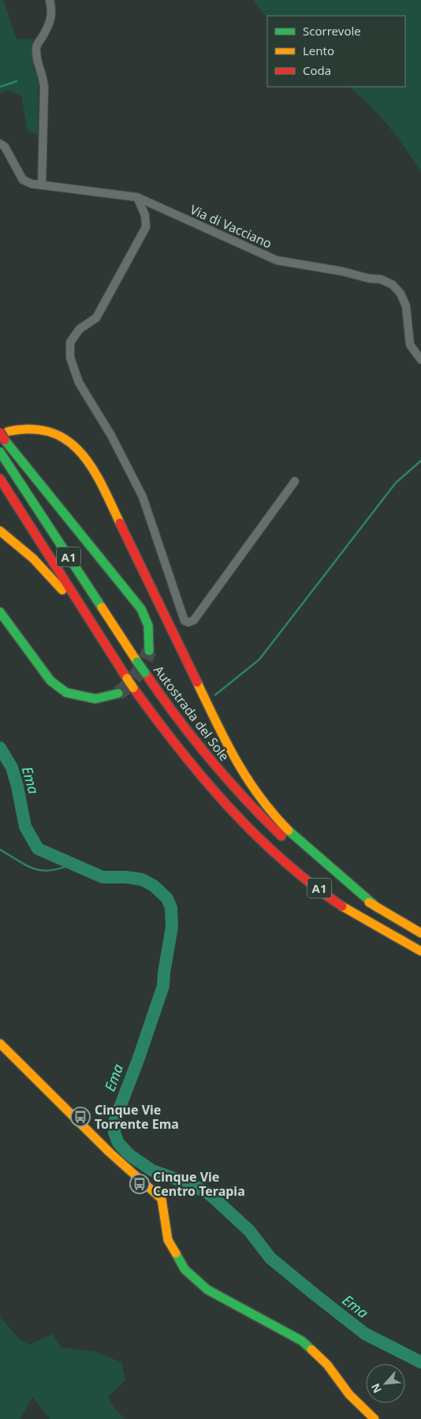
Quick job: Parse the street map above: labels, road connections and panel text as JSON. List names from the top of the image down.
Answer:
{
  "streets": {
    "main road": ["A1", "Autostrada del Sole"],
    "street": ["Via di Vacciano"]
  },
  "water": ["Ema"],
  "places": {
    "bus stop": ["Cinque Vie Torrente Ema", "Cinque Vie Centro Terapia"]
  },
  "legend": ["Scorrevole", "Lento", "Coda"],
  "north": "bottom left"
}
